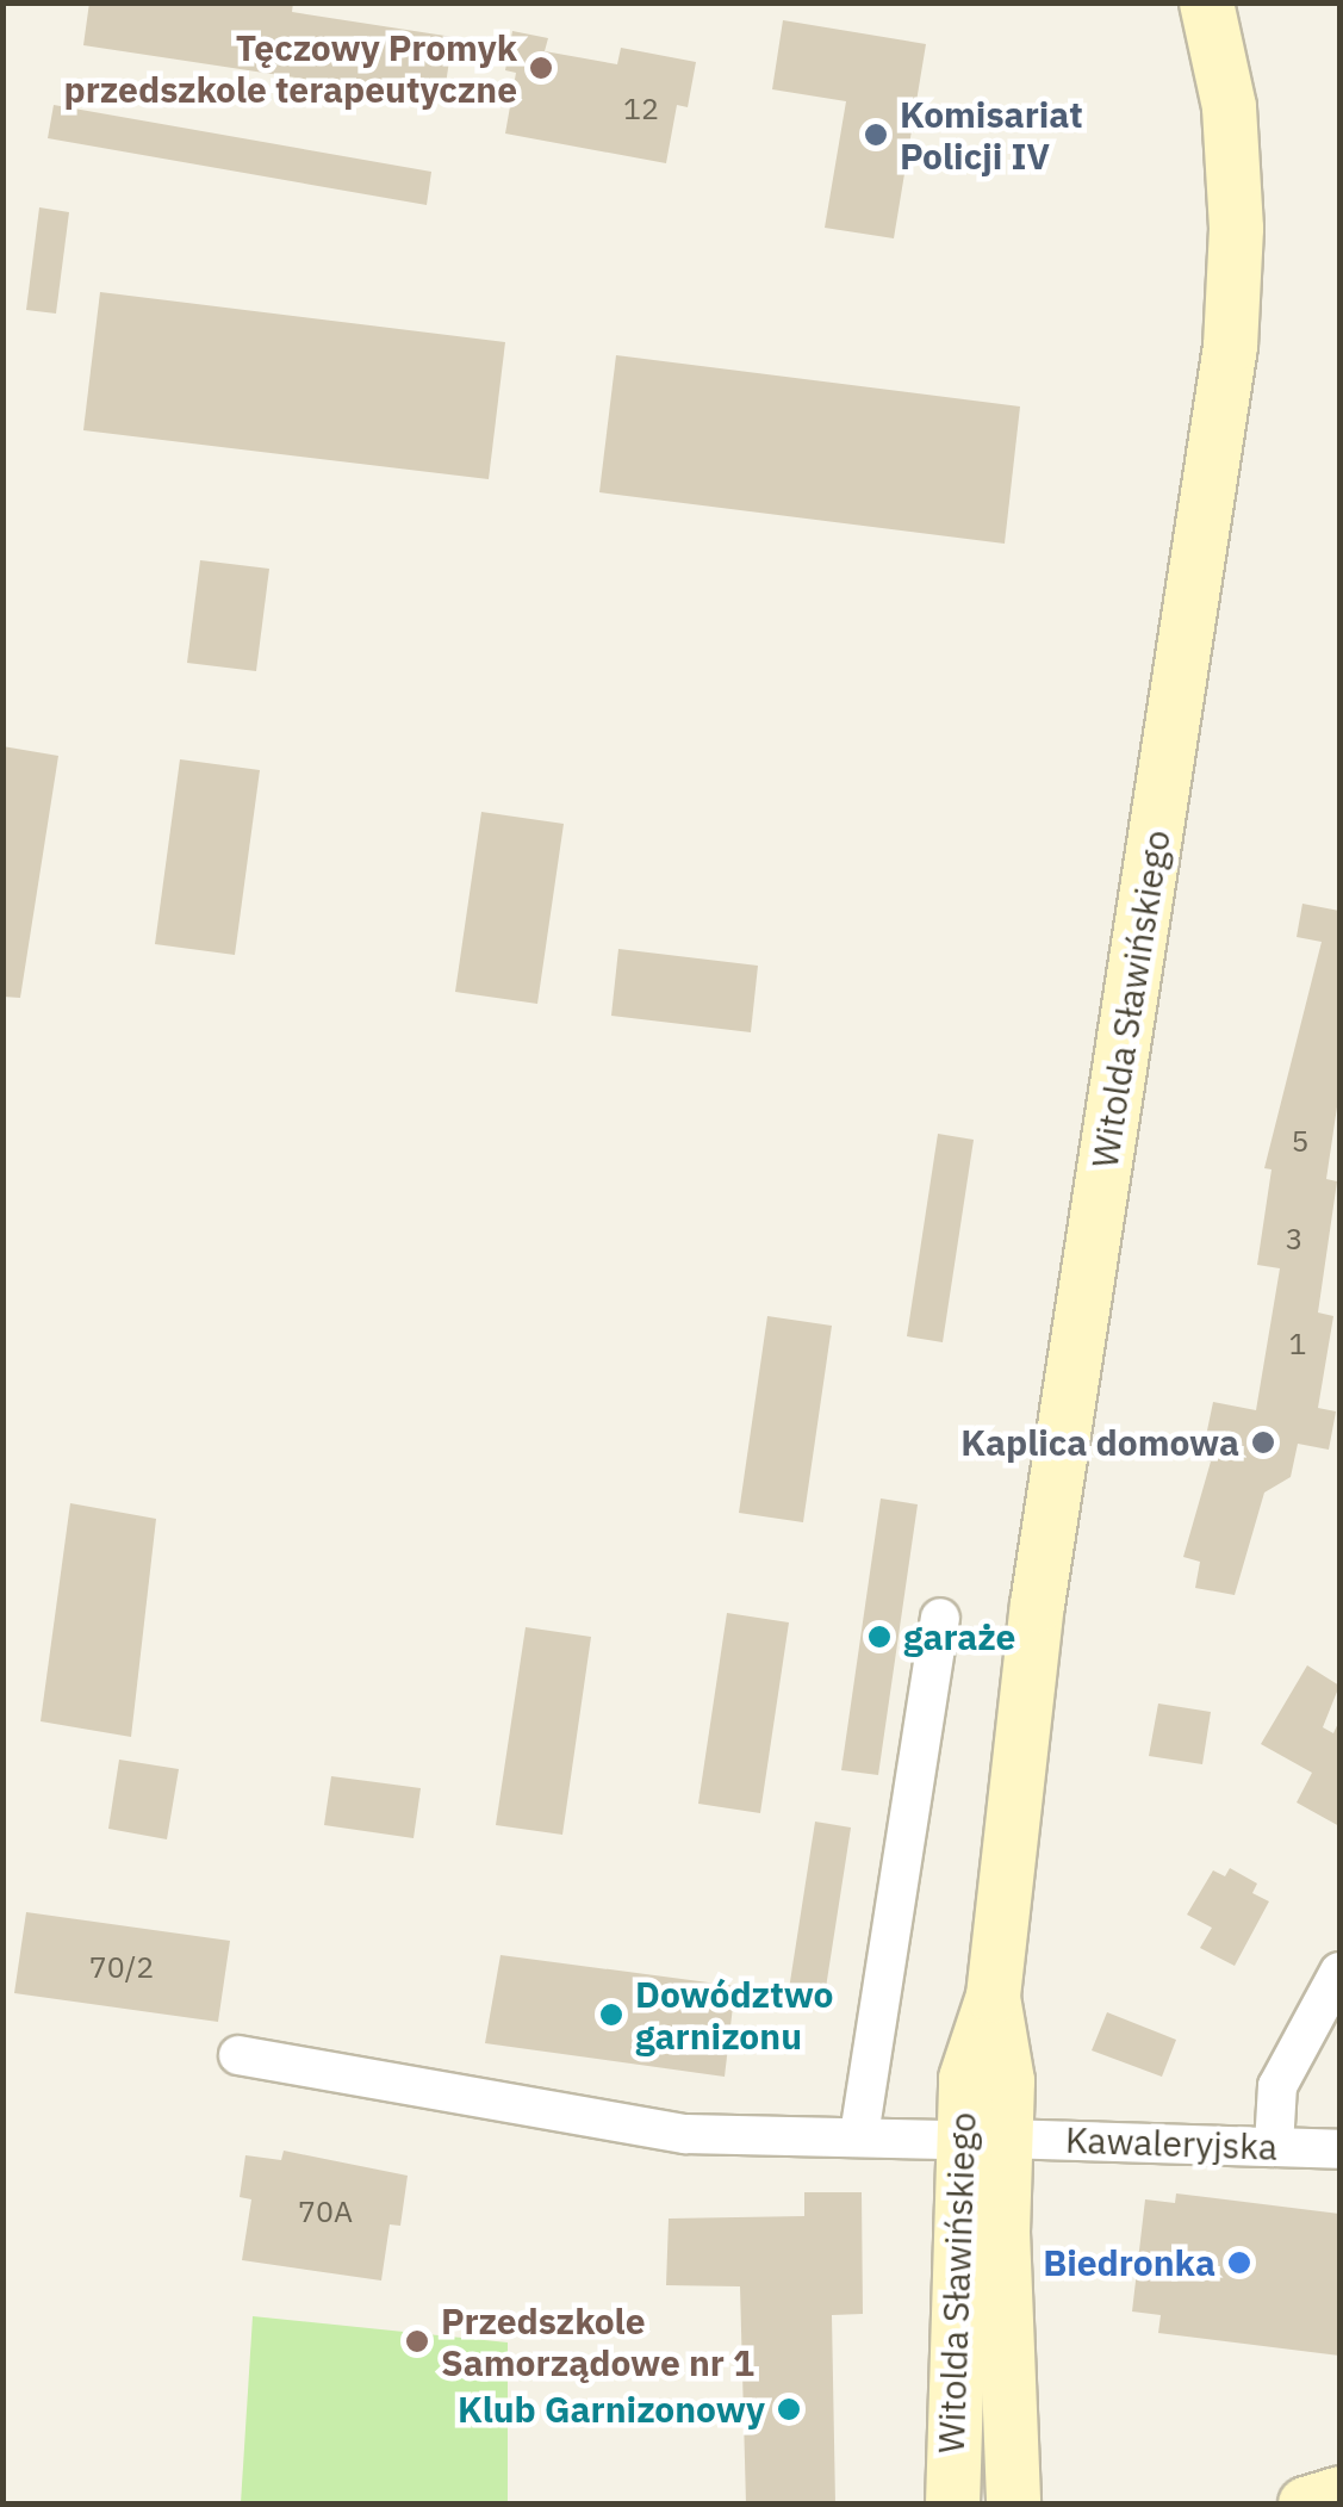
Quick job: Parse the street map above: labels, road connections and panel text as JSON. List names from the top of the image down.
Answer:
{
  "streets": {
    "main road": ["Witolda Sławińskiego"],
    "street": ["Kawaleryjska"]
  },
  "crossings": [
    ["Witolda Sławińskiego", "Kawaleryjska"]
  ],
  "places": [
    "Tęczowy Promyk przedszkole terapeutyczne",
    "Komisariat Policji IV",
    "Kaplica domowa",
    "garaże",
    "Dowództwo garnizonu",
    "Biedronka",
    "Przedszkole Samorządowe nr 1",
    "Klub Garnizonowy"
  ],
  "house_numbers": [
    "12",
    "5",
    "3",
    "1",
    "70/2",
    "70A"
  ]
}
